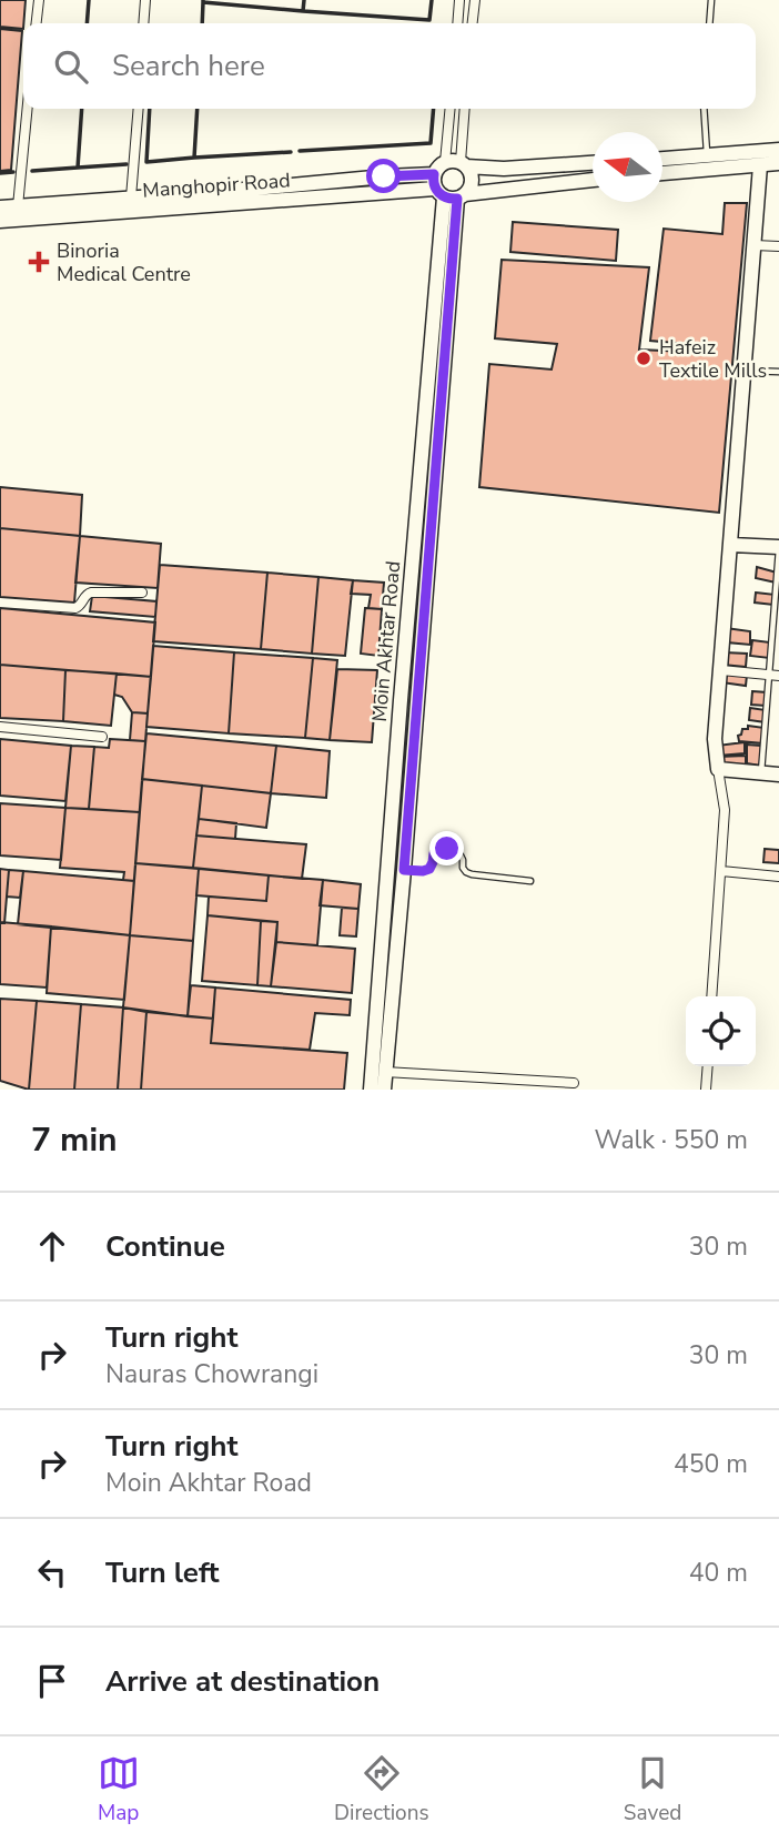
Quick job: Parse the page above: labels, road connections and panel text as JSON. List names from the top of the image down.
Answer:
{
  "streets": {
    "main road": ["Manghopir Road", "Moin Akhtar Road"]
  },
  "crossings": [
    ["Manghopir Road", "Moin Akhtar Road"]
  ],
  "places": {
    "health": ["Binoria Medical Centre"],
    "other": ["Hafeiz Textile Mills"]
  },
  "north": "left",
  "page": {
    "search": "Search here",
    "heading": ["7 min", "Walk · 550 m"],
    "list": [
      ["Continue", "30 m"],
      ["Turn right", "Nauras Chowrangi", "30 m"],
      ["Turn right", "Moin Akhtar Road", "450 m"],
      ["Turn left", "40 m"],
      "Arrive at destination"
    ],
    "nav": ["Map", "Directions", "Saved"]
  }
}
